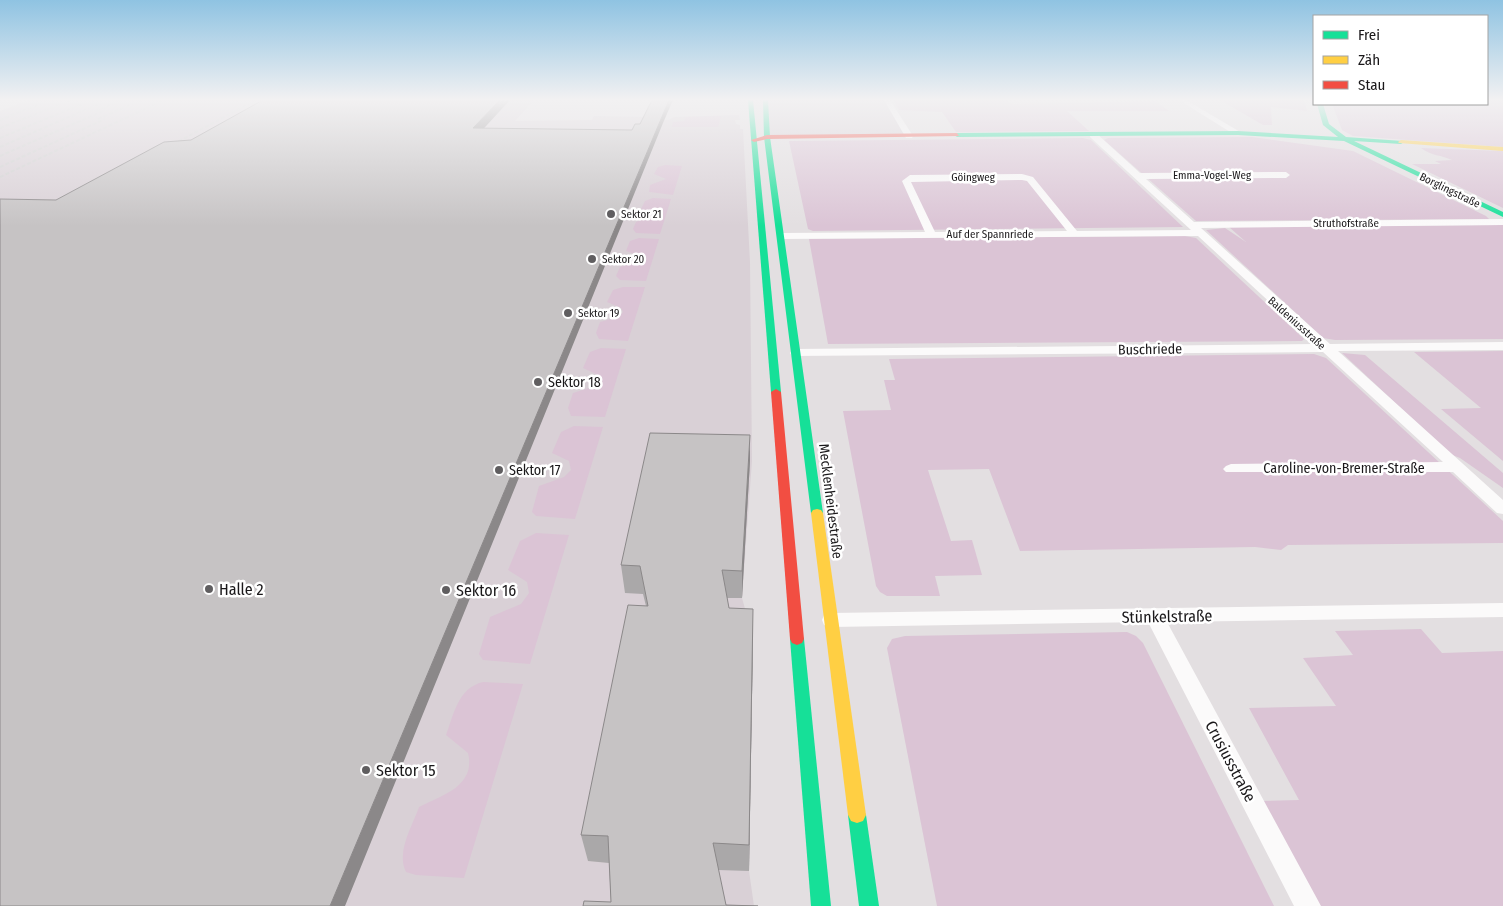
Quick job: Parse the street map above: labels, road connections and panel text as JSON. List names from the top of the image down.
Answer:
{
  "streets": {
    "main road": ["Borglingstraße", "Mecklenheidestraße"],
    "street": [
      "Emma-Vogel-Weg",
      "Göingweg",
      "Struthofstraße",
      "Auf der Spannriede",
      "Baldeniusstraße",
      "Buschriede",
      "Caroline-von-Bremer-Straße",
      "Stünkelstraße",
      "Crusiusstraße"
    ]
  },
  "crossings": [
    ["Emma-Vogel-Weg", "Baldeniusstraße"],
    ["Göingweg", "Auf der Spannriede"],
    ["Struthofstraße", "Baldeniusstraße"],
    ["Auf der Spannriede", "Baldeniusstraße"],
    ["Auf der Spannriede", "Mecklenheidestraße"],
    ["Baldeniusstraße", "Buschriede"],
    ["Baldeniusstraße", "Caroline-von-Bremer-Straße"],
    ["Buschriede", "Mecklenheidestraße"],
    ["Mecklenheidestraße", "Stünkelstraße"],
    ["Stünkelstraße", "Crusiusstraße"]
  ],
  "places": [
    "Sektor 21",
    "Sektor 20",
    "Sektor 19",
    "Sektor 18",
    "Sektor 17",
    "Halle 2",
    "Sektor 16",
    "Sektor 15"
  ],
  "legend": ["Frei", "Zäh", "Stau"]
}
